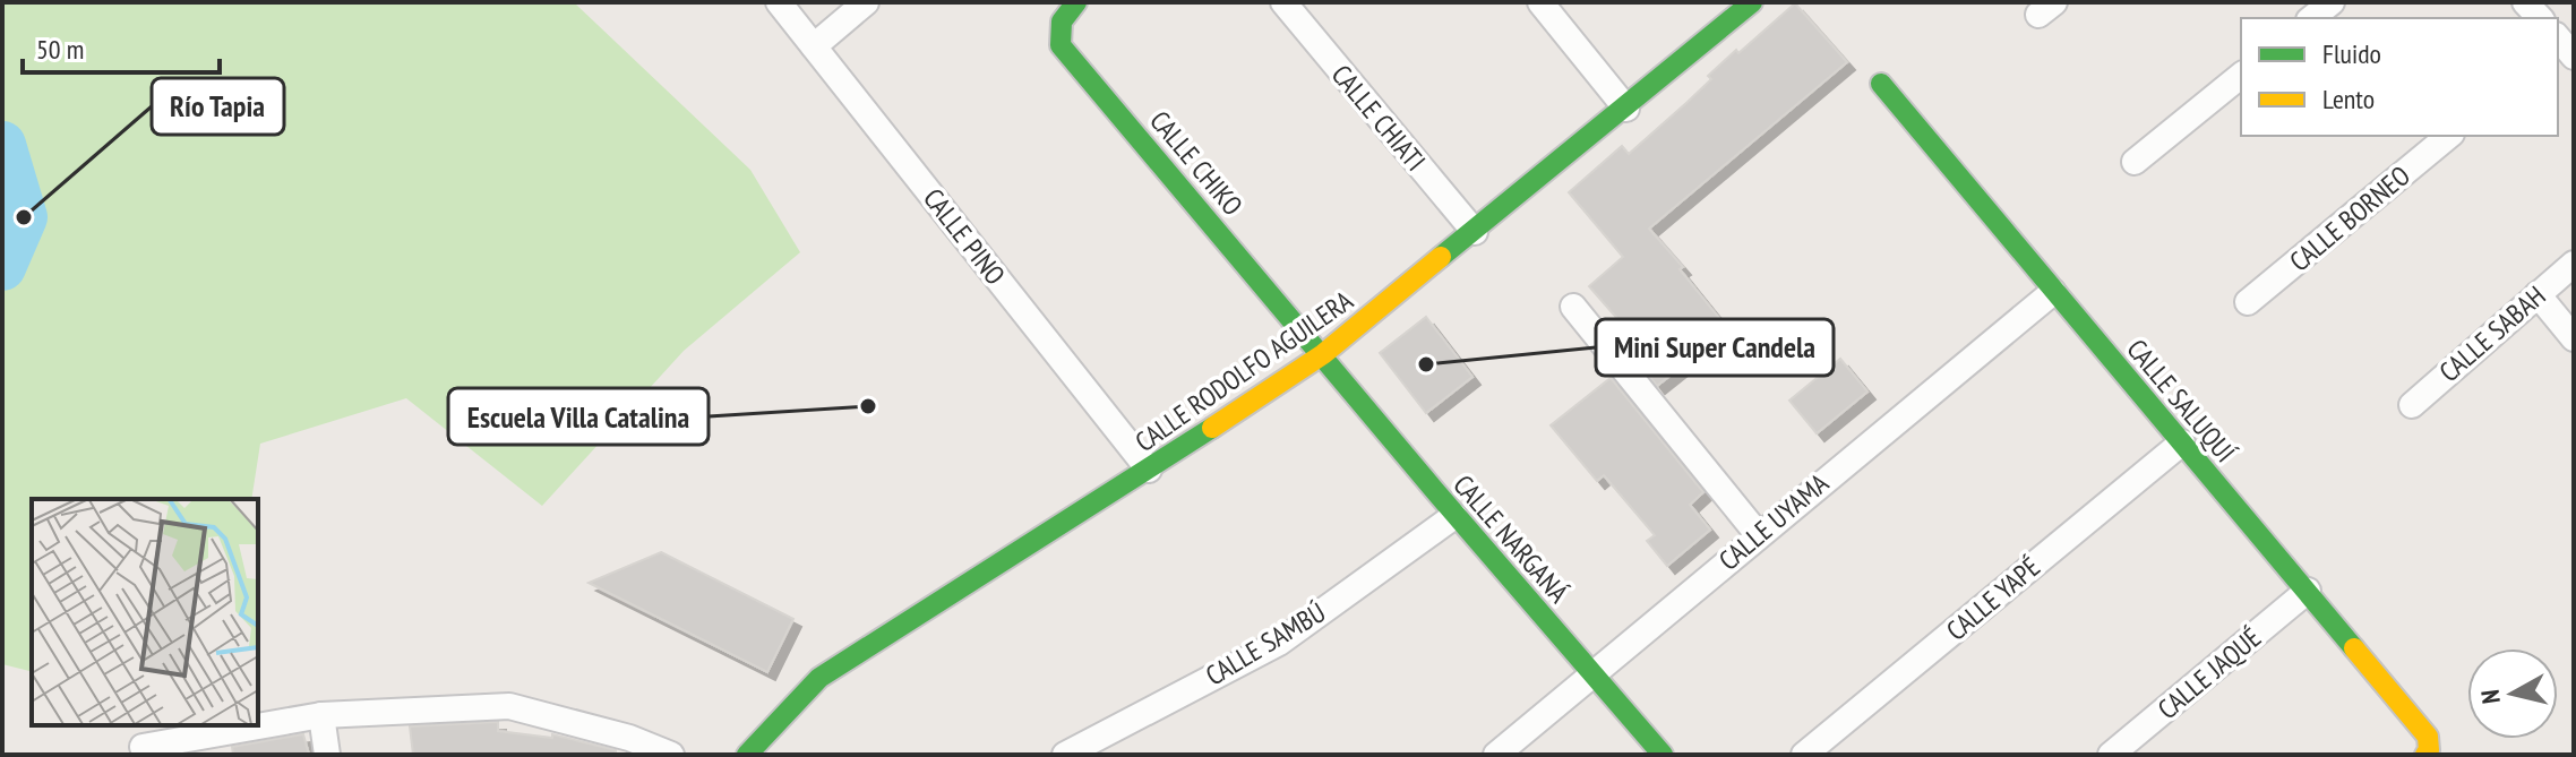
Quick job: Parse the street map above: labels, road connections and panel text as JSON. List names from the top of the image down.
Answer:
{
  "streets": {
    "street": [
      "CALLE CHIATI",
      "CALLE CHIKO",
      "CALLE BORNEO",
      "CALLE PINO",
      "CALLE SABAH",
      "CALLE RODOLFO AGUILERA",
      "CALLE SALUQUÍ",
      "CALLE UYAMA",
      "CALLE NARGANÁ",
      "CALLE YAPÉ",
      "CALLE SAMBÚ",
      "CALLE JAQUÉ"
    ]
  },
  "crossings": [
    ["CALLE CHIATI", "CALLE RODOLFO AGUILERA"],
    ["CALLE CHIKO", "CALLE RODOLFO AGUILERA"],
    ["CALLE CHIKO", "CALLE NARGANÁ"],
    ["CALLE PINO", "CALLE RODOLFO AGUILERA"],
    ["CALLE RODOLFO AGUILERA", "CALLE NARGANÁ"],
    ["CALLE SALUQUÍ", "CALLE UYAMA"],
    ["CALLE SALUQUÍ", "CALLE YAPÉ"],
    ["CALLE SALUQUÍ", "CALLE JAQUÉ"],
    ["CALLE UYAMA", "CALLE NARGANÁ"],
    ["CALLE NARGANÁ", "CALLE SAMBÚ"]
  ],
  "places": ["Río Tapia", "Mini Super Candela", "Escuela Villa Catalina"],
  "legend": ["Fluido", "Lento"],
  "scale_bar": "50 m",
  "north": "left"
}
